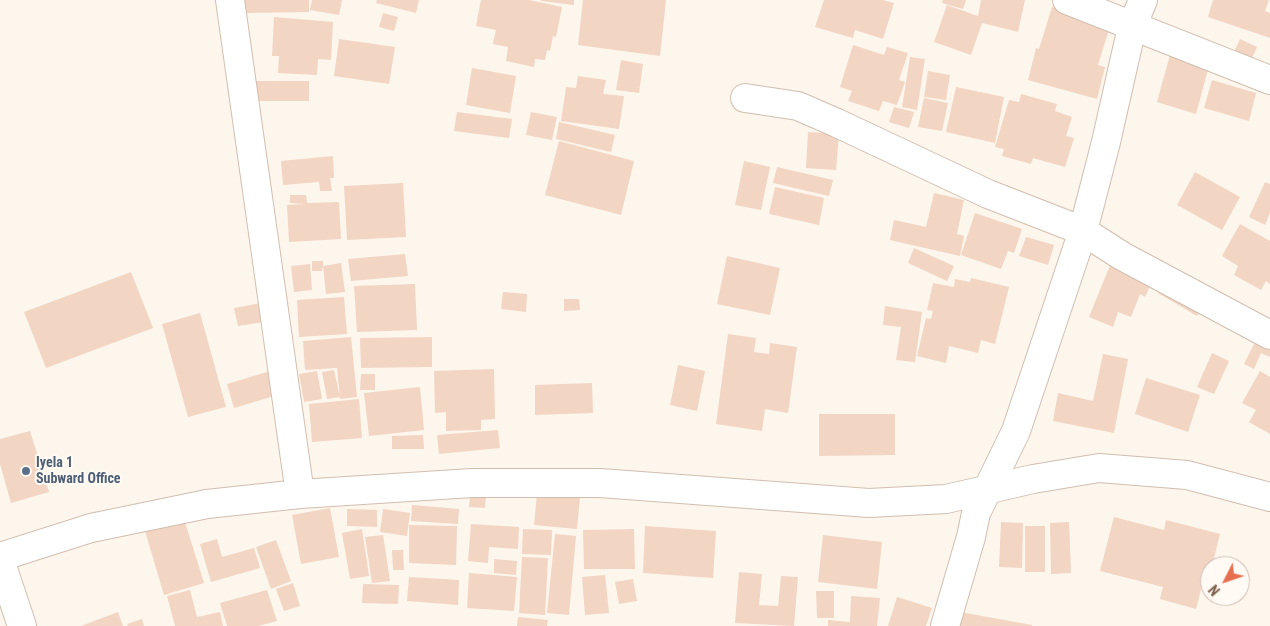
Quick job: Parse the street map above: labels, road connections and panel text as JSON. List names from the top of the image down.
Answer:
{
  "places": ["Iyela 1 Subward Office"],
  "north": "bottom left"
}
